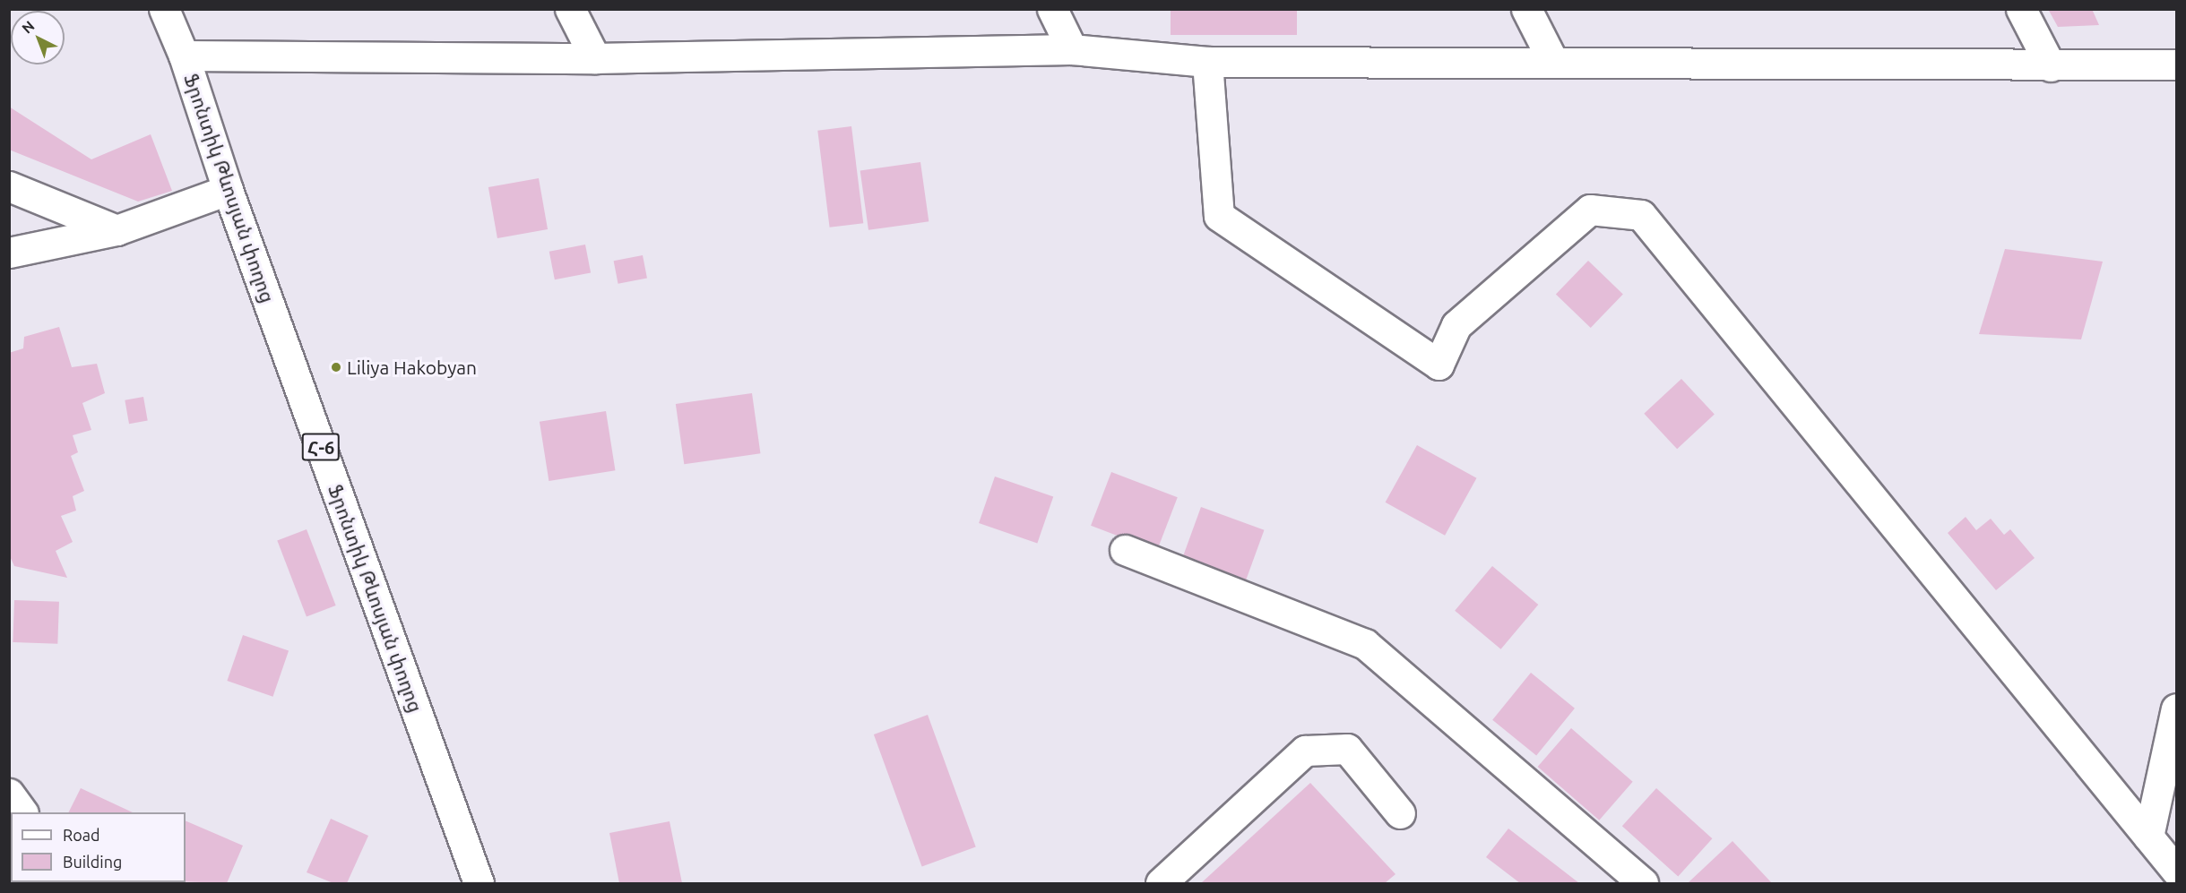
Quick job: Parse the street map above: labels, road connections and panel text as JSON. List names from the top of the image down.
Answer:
{
  "streets": {
    "street": ["Ֆրոնտիկ Թևոսյան փողոց", "Հ-6"]
  },
  "places": ["Liliya Hakobyan"],
  "legend": ["Road", "Building"],
  "north": "top left"
}
